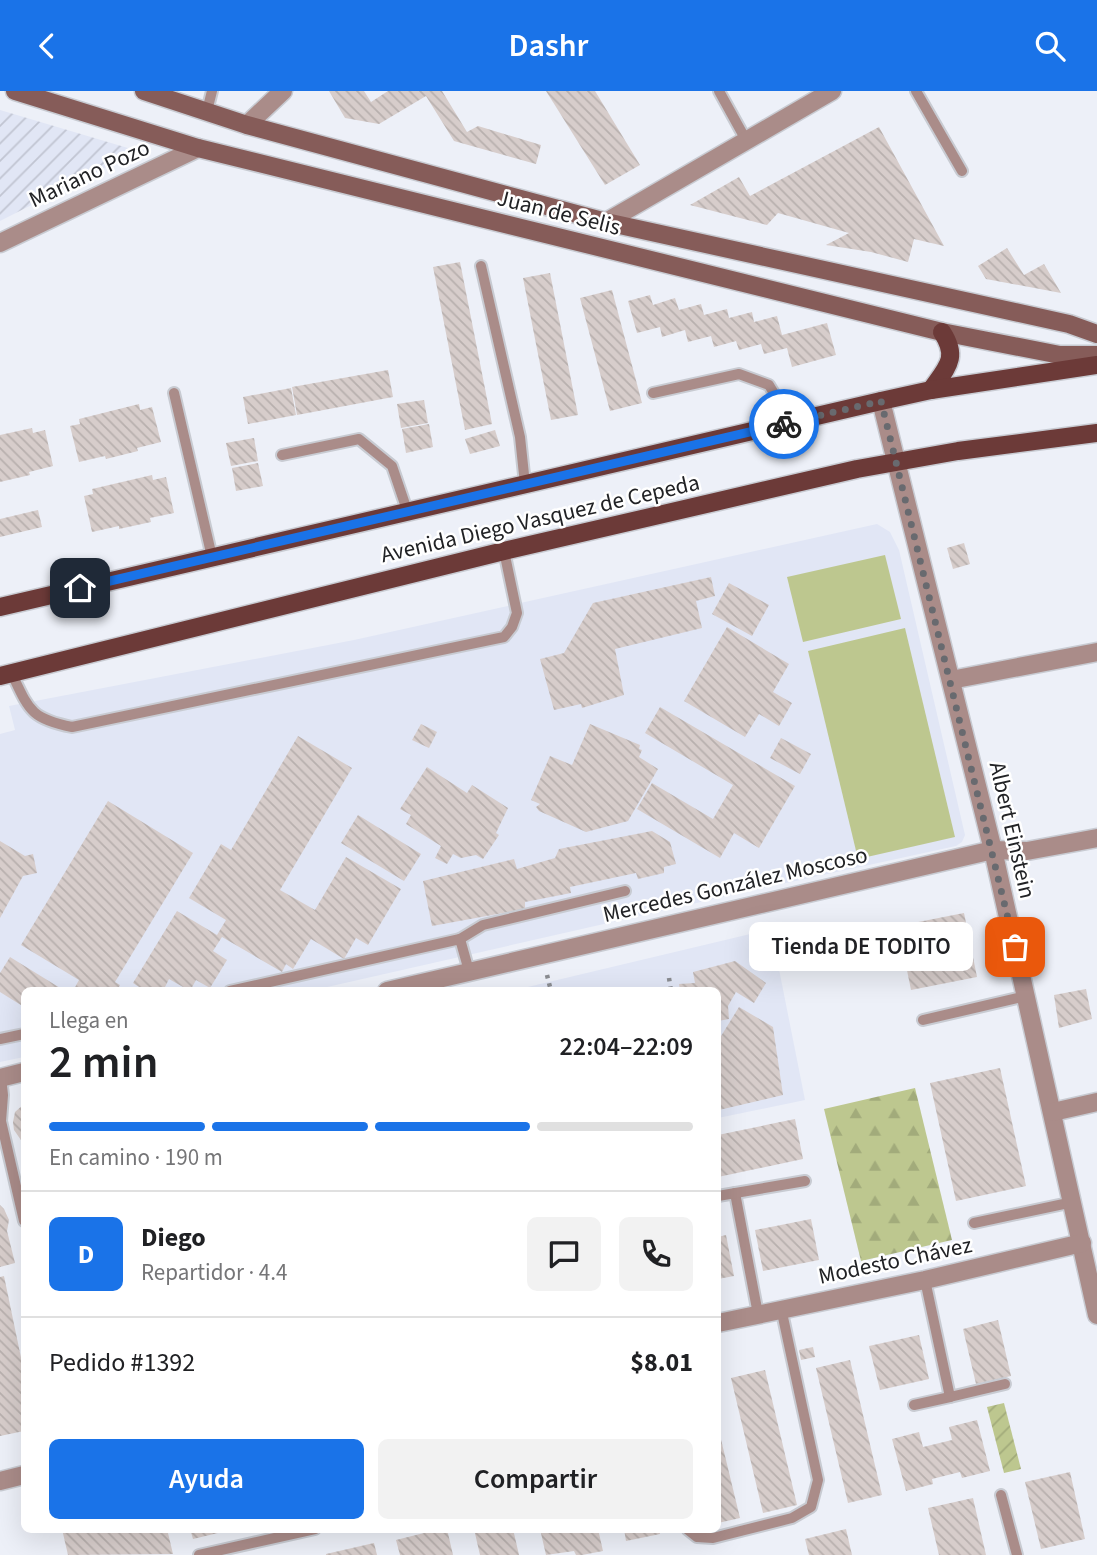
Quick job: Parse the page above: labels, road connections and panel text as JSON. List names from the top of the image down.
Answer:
{
  "streets": {
    "main road": ["Juan de Selis", "Avenida Diego Vasquez de Cepeda"],
    "street": [
      "Mariano Pozo",
      "Albert Einstein",
      "Mercedes González Moscoso",
      "Modesto Chávez"
    ]
  },
  "crossings": [
    ["Mariano Pozo", "Juan de Selis"],
    ["Avenida Diego Vasquez de Cepeda", "Albert Einstein"],
    ["Albert Einstein", "Mercedes González Moscoso"],
    ["Albert Einstein", "Modesto Chávez"]
  ],
  "places": ["Tienda DE TODITO"],
  "page": {
    "header": "Dashr",
    "bubble": "Tienda DE TODITO",
    "heading": ["2 min", "Llega en", "22:04–22:09"],
    "panel": [
      "Diego",
      "Repartidor · 4.4",
      "Pedido #1392",
      "$8.01"
    ],
    "bar": "En camino · 190 m",
    "round": "D",
    "buttons": ["Ayuda", "Compartir"]
  }
}
